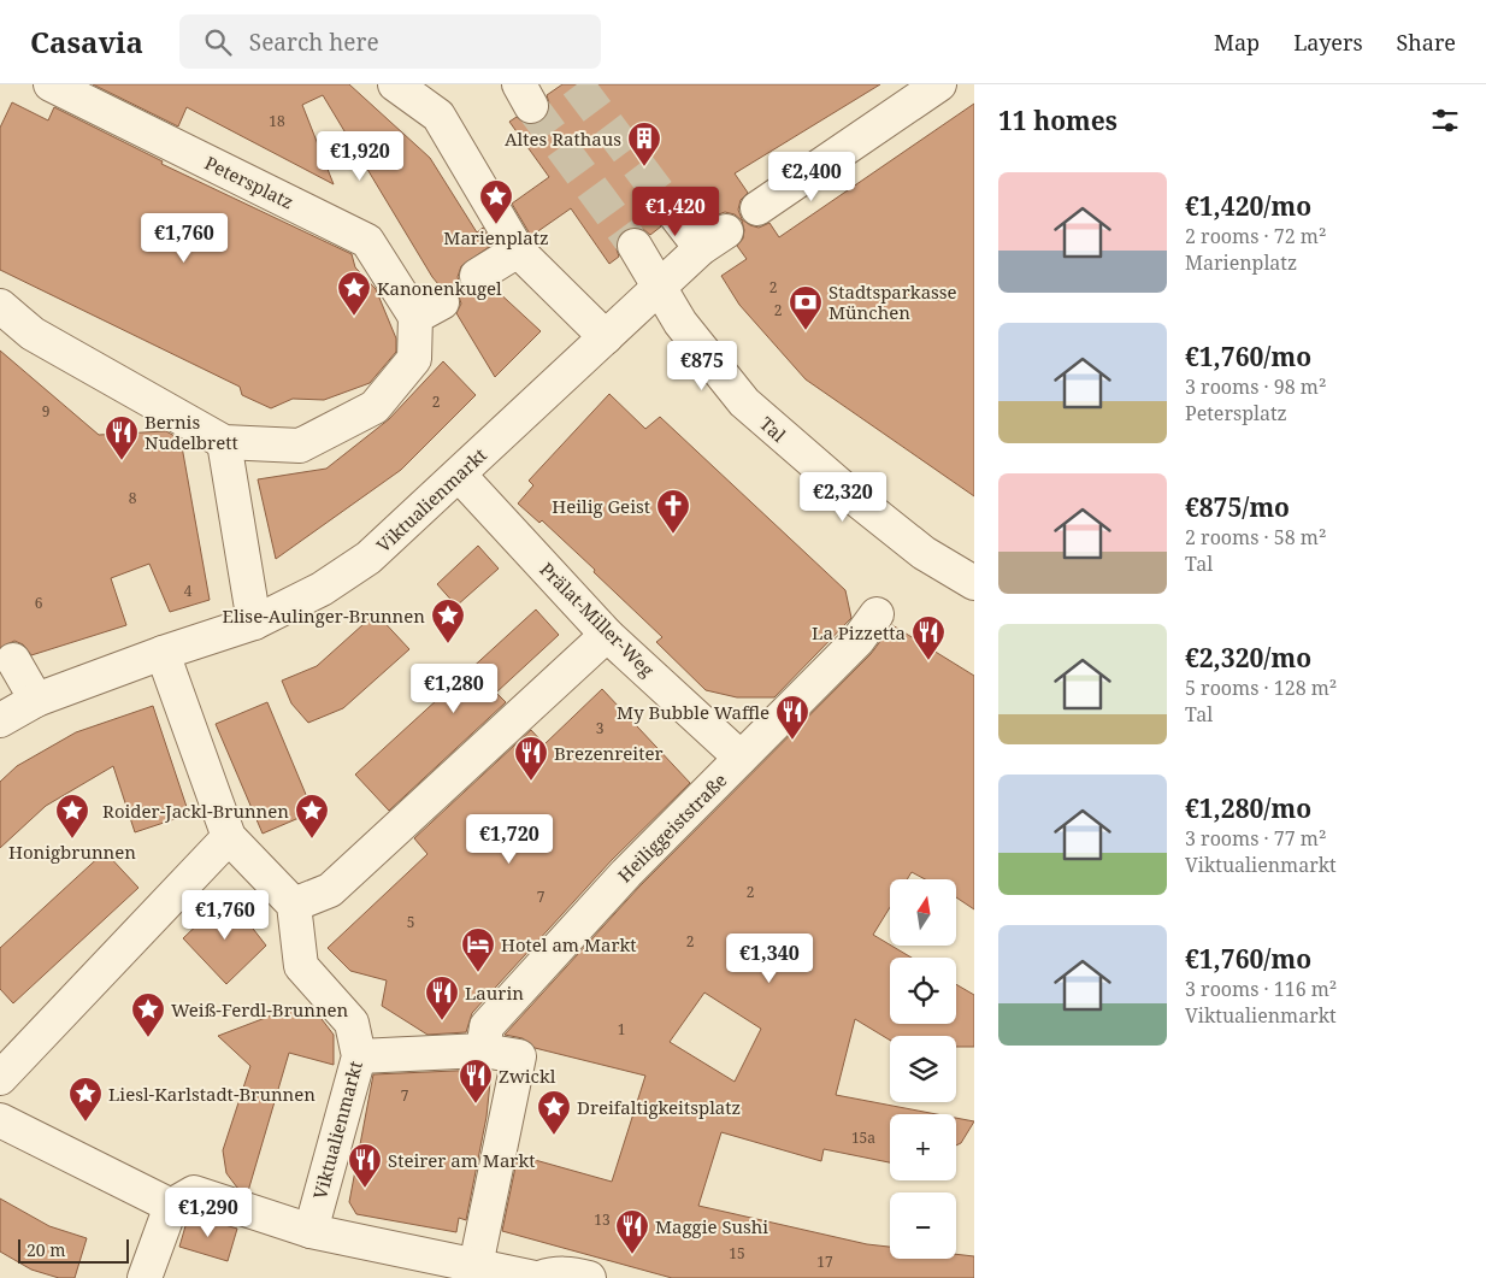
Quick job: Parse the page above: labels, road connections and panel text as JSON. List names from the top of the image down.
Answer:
{
  "streets": {
    "street": [
      "Petersplatz",
      "Tal",
      "Viktualienmarkt",
      "Prälat-Miller-Weg",
      "Heiliggeiststraße"
    ]
  },
  "crossings": [
    ["Tal", "Viktualienmarkt"],
    ["Viktualienmarkt", "Prälat-Miller-Weg"],
    ["Prälat-Miller-Weg", "Heiliggeiststraße"]
  ],
  "places": {
    "building": ["Altes Rathaus"],
    "place": [
      "Marienplatz",
      "Kanonenkugel",
      "Elise-Aulinger-Brunnen",
      "Honigbrunnen",
      "Roider-Jackl-Brunnen",
      "Weiß-Ferdl-Brunnen",
      "Liesl-Karlstadt-Brunnen",
      "Dreifaltigkeitsplatz"
    ],
    "bank": ["Stadtsparkasse München"],
    "restaurant": [
      "Bernis Nudelbrett",
      "La Pizzetta",
      "My Bubble Waffle",
      "Brezenreiter",
      "Laurin",
      "Zwickl",
      "Steirer am Markt",
      "Maggie Sushi"
    ],
    "church": ["Heilig Geist"],
    "hotel": ["Hotel am Markt"]
  },
  "house_numbers": [
    "18",
    "2",
    "2",
    "2",
    "9",
    "8",
    "4",
    "6",
    "3",
    "2",
    "7",
    "5",
    "2",
    "1",
    "7",
    "15a",
    "13",
    "15",
    "17"
  ],
  "scale_bar": "20 m",
  "north": "top",
  "page": {
    "header": "Casavia",
    "search": "Search here",
    "nav": ["Map", "Layers", "Share"],
    "heading": "11 homes",
    "price": [
      "€1,920",
      "€2,400",
      "€1,420",
      "€1,760",
      "€875",
      "€2,320",
      "€1,280",
      "€1,720",
      "€1,760",
      "€1,340",
      "€1,290"
    ],
    "list": [
      {
        "name": "€1,420/mo",
        "note": "2 rooms · 72 m² · Marienplatz"
      },
      {
        "name": "€1,760/mo",
        "note": "3 rooms · 98 m² · Petersplatz"
      },
      {
        "name": "€875/mo",
        "note": "2 rooms · 58 m² · Tal"
      },
      {
        "name": "€2,320/mo",
        "note": "5 rooms · 128 m² · Tal"
      },
      {
        "name": "€1,280/mo",
        "note": "3 rooms · 77 m² · Viktualienmarkt"
      },
      {
        "name": "€1,760/mo",
        "note": "3 rooms · 116 m² · Viktualienmarkt"
      }
    ],
    "map_buttons": ["+", "−"],
    "scale": "20 m"
  }
}
